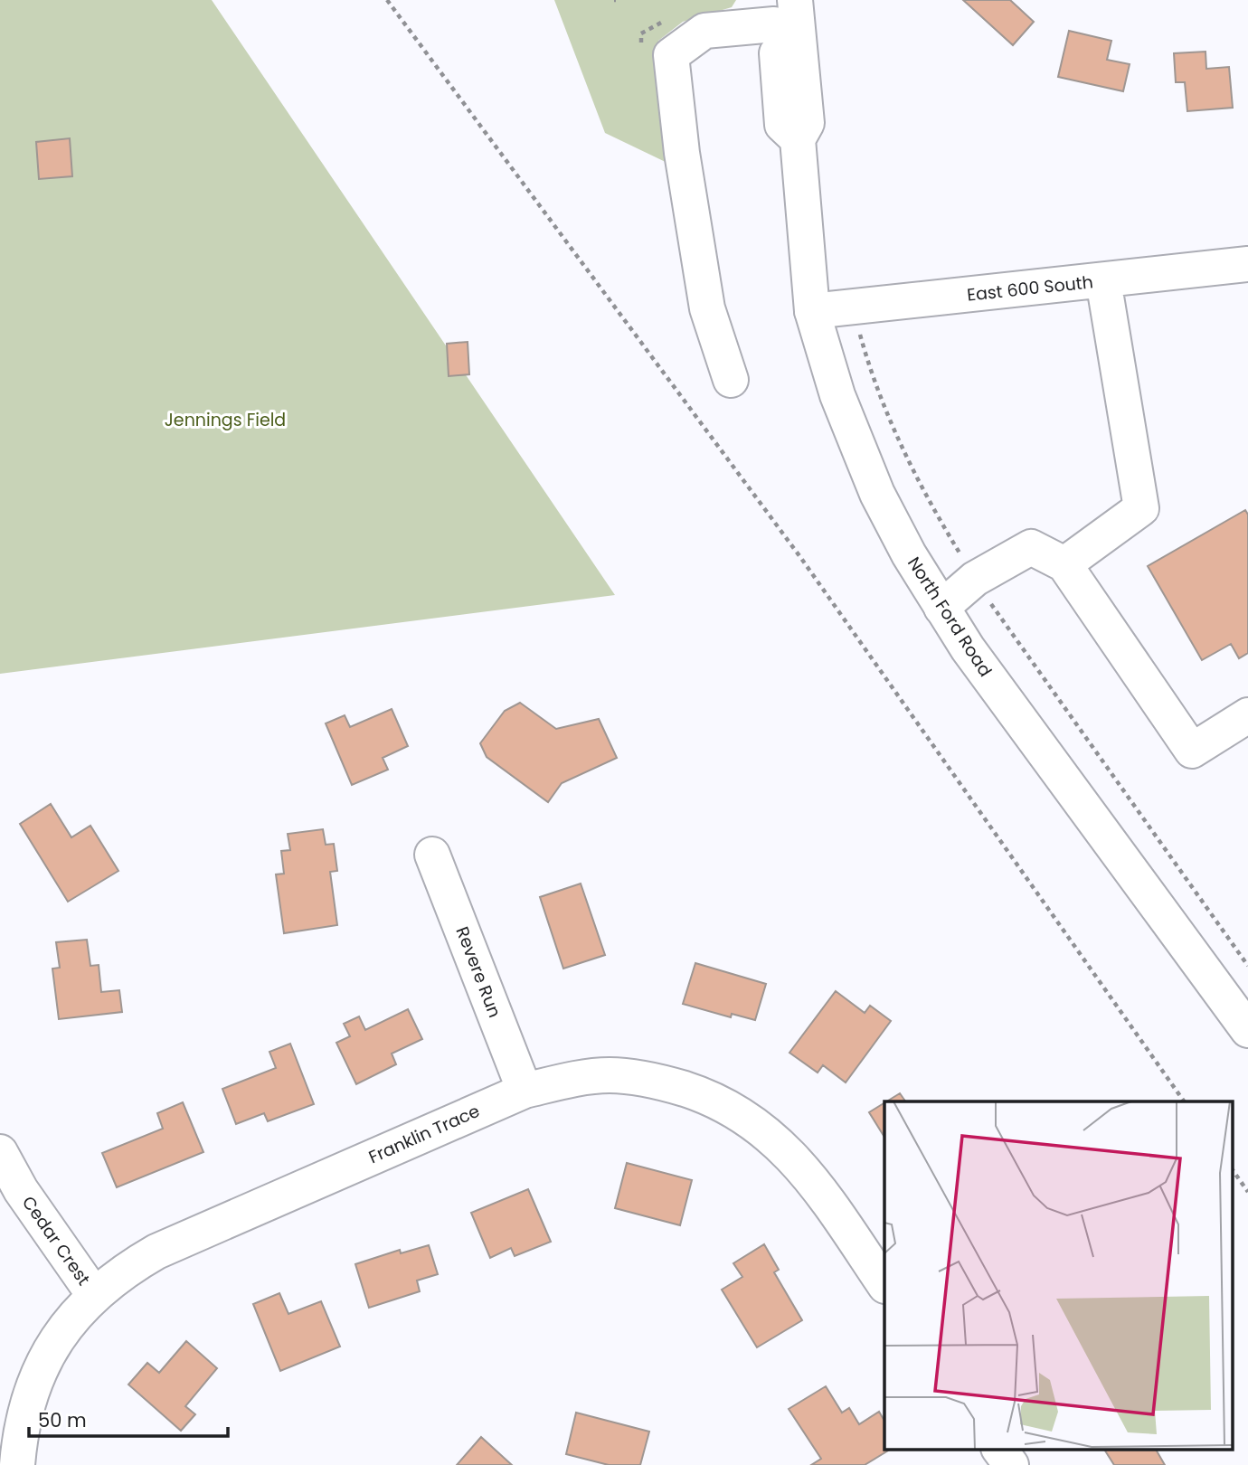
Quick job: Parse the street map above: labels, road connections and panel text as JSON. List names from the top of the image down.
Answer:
{
  "streets": {
    "street": [
      "East 600 South",
      "North Ford Road",
      "Revere Run",
      "Franklin Trace",
      "Cedar Crest"
    ]
  },
  "crossings": [
    ["East 600 South", "North Ford Road"],
    ["Revere Run", "Franklin Trace"],
    ["Franklin Trace", "Cedar Crest"]
  ],
  "parks": ["Jennings Field"],
  "scale_bar": "50 m"
}
